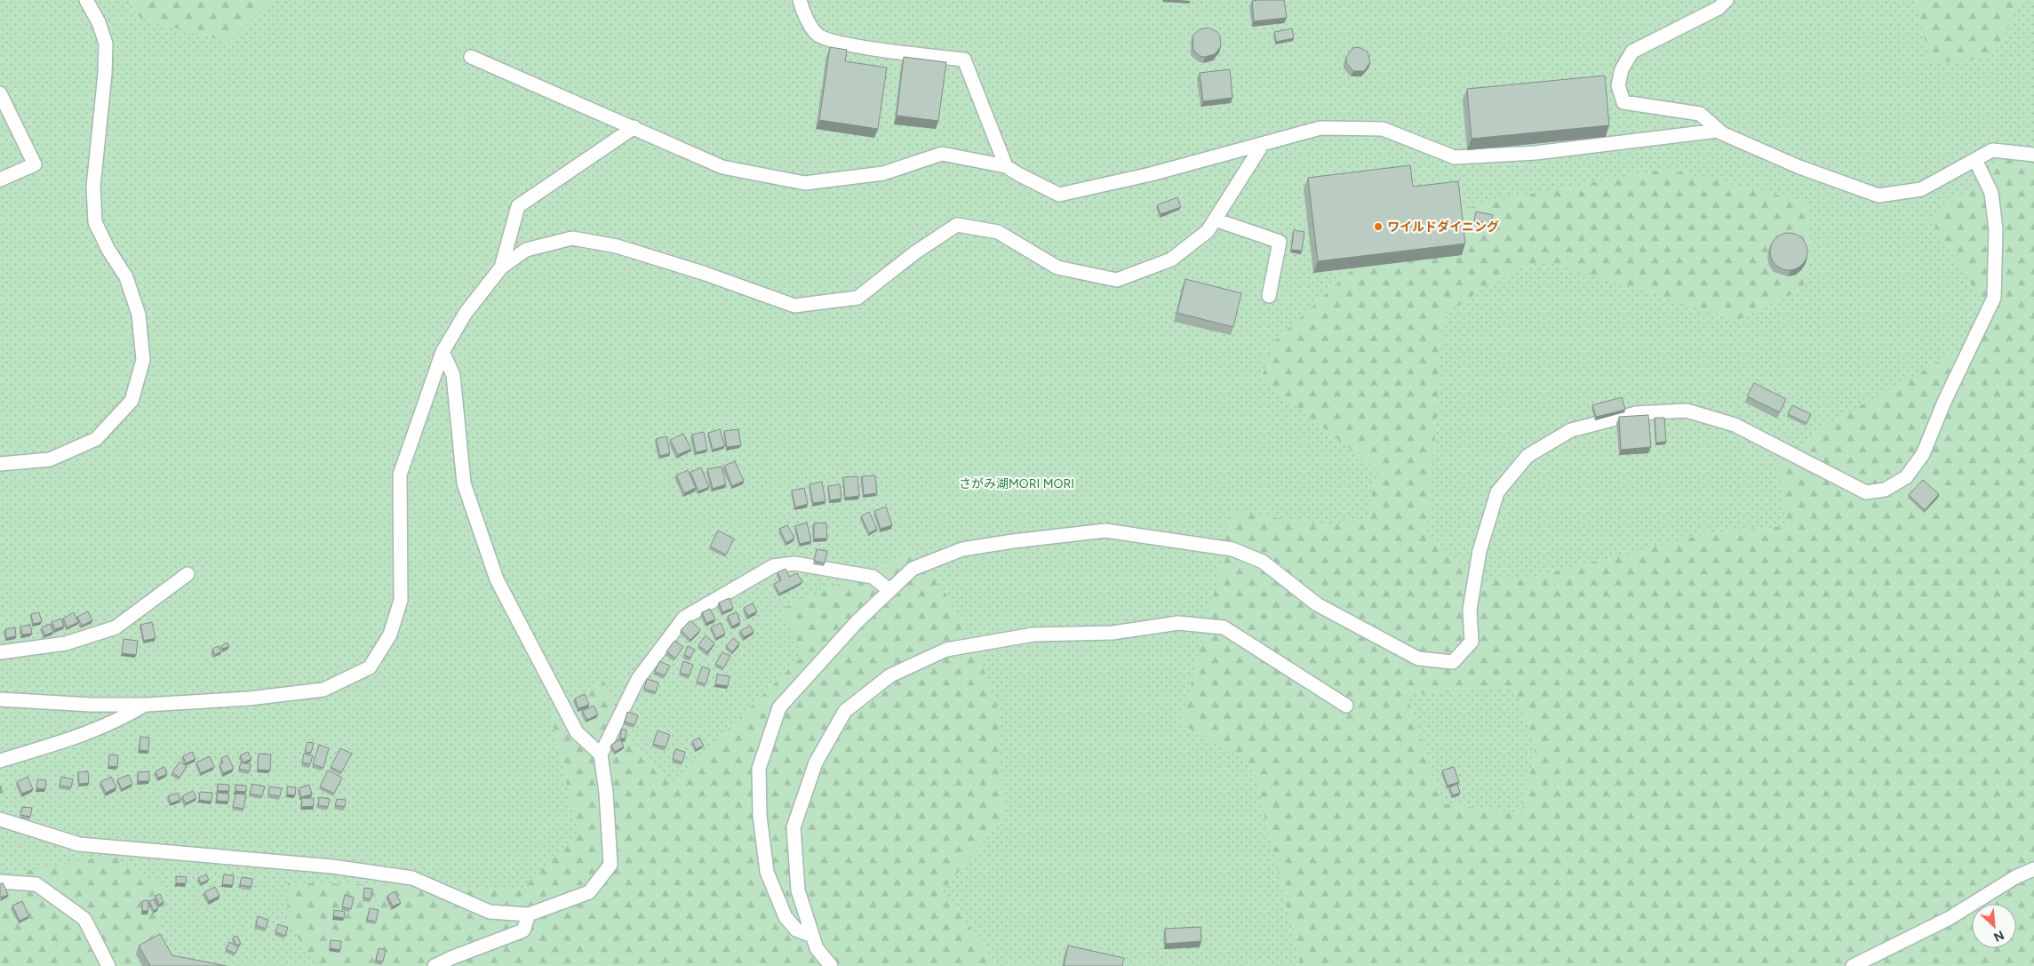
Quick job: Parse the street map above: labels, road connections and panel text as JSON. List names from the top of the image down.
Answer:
{
  "parks": ["さがみ湖MORI MORI"],
  "places": ["ワイルドダイニング"],
  "north": "bottom right"
}
